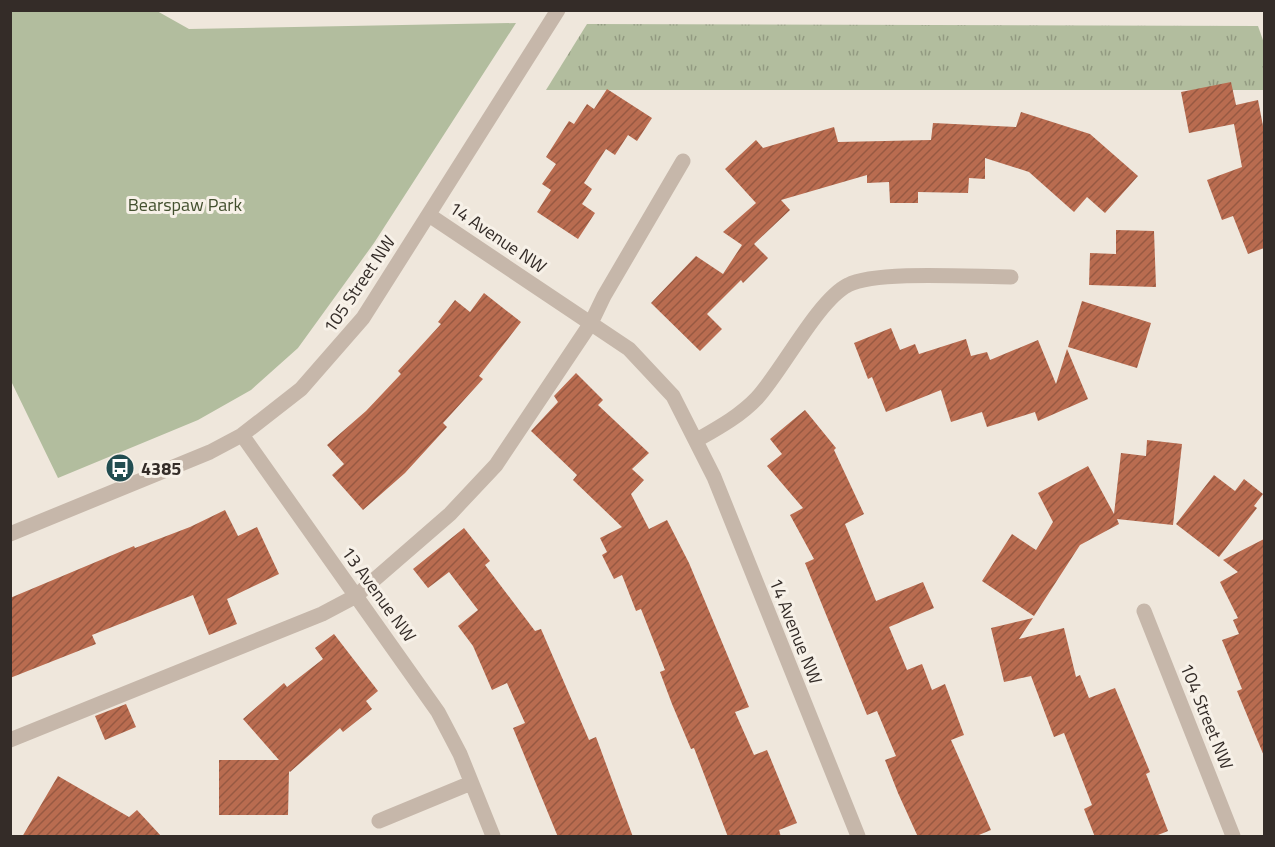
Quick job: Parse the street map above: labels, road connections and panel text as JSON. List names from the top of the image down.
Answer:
{
  "streets": {
    "street": [
      "14 Avenue NW",
      "105 Street NW",
      "13 Avenue NW",
      "104 Street NW"
    ]
  },
  "crossings": [
    ["14 Avenue NW", "105 Street NW"],
    ["105 Street NW", "13 Avenue NW"]
  ],
  "parks": ["Bearspaw Park"],
  "places": {
    "bus stop": ["4385"]
  }
}
